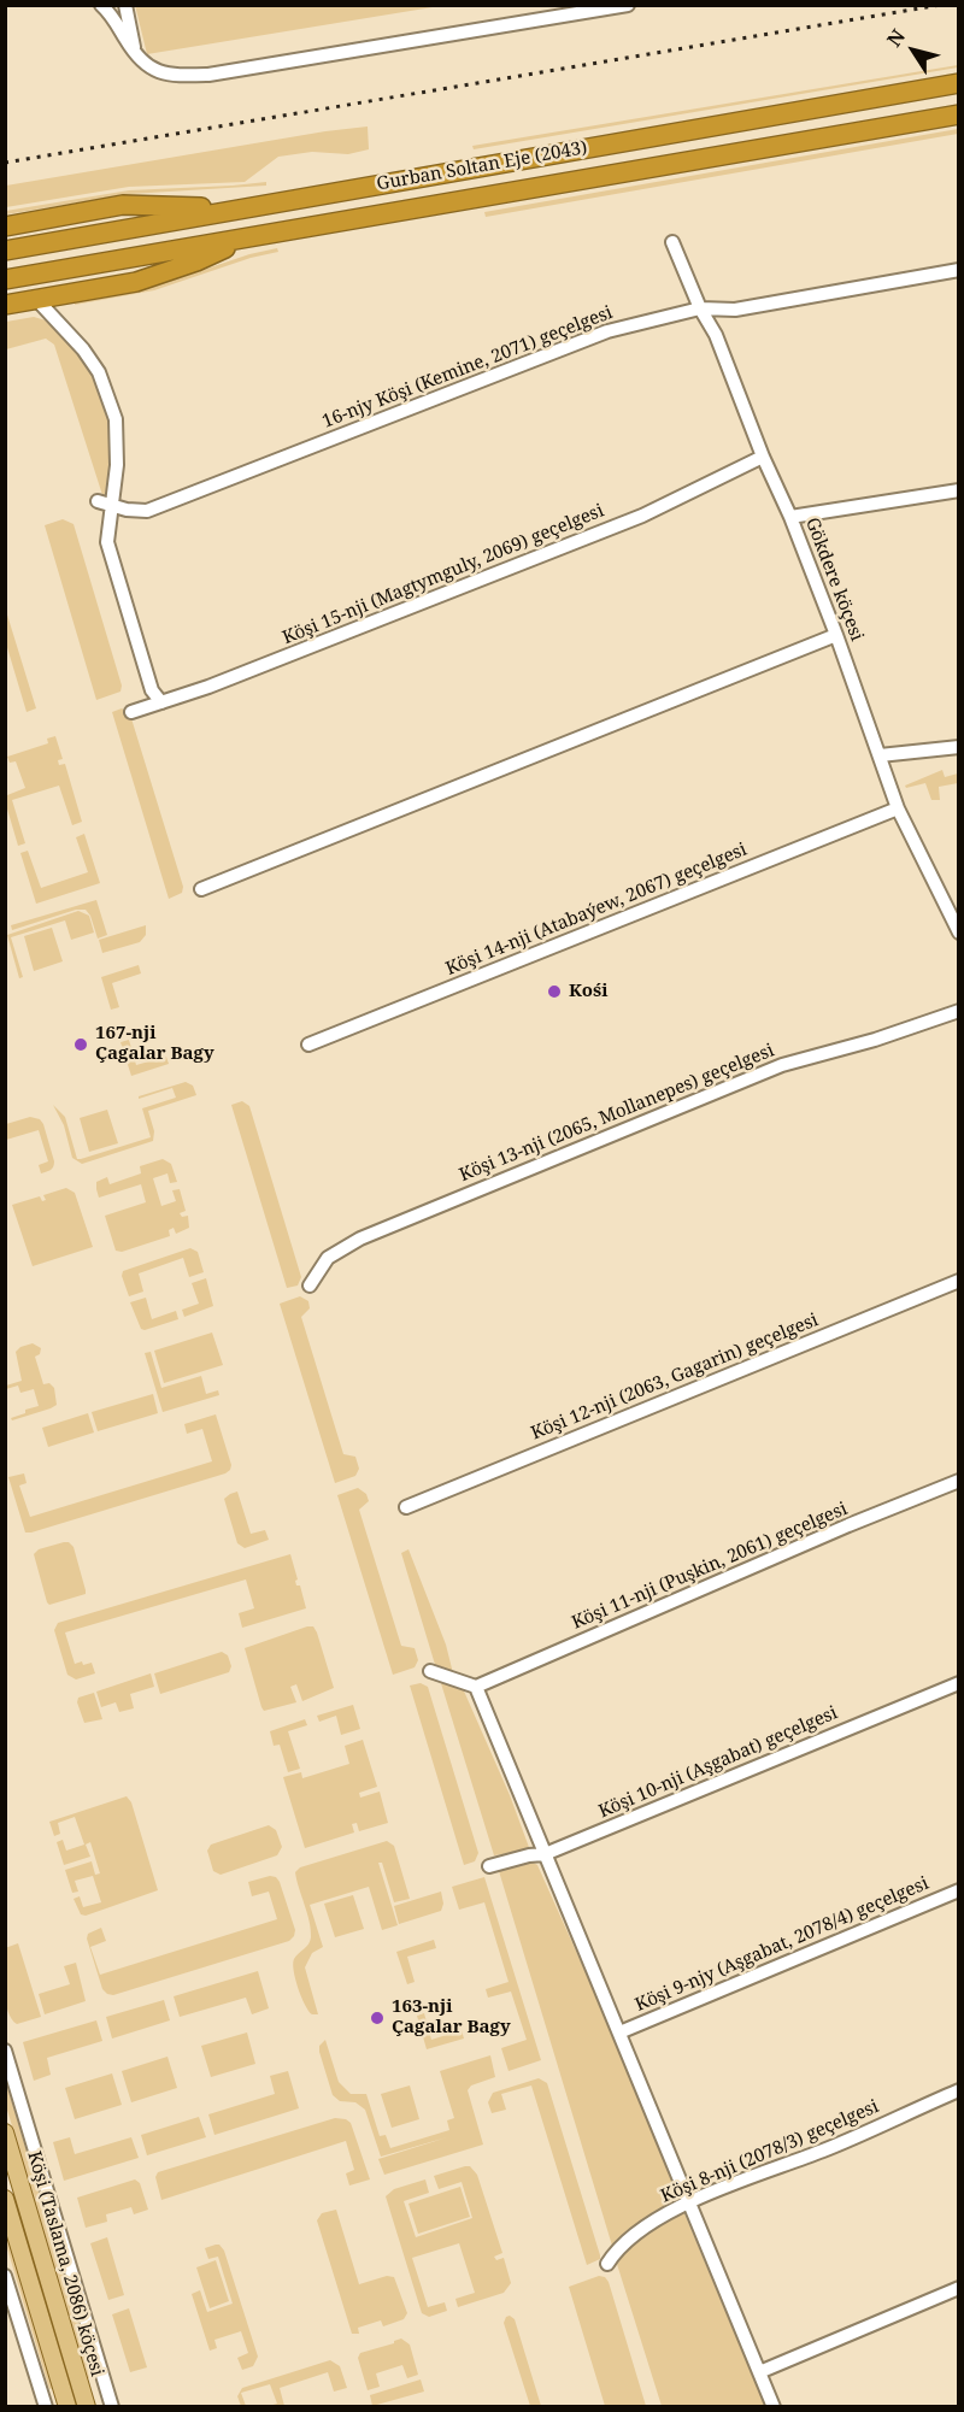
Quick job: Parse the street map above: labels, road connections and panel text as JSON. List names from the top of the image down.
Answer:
{
  "streets": {
    "highway": ["Gurban Soltan Eje (2043)"],
    "main road": ["Köşi (Taslama, 2086) köçesi"],
    "street": [
      "16-njy Köşi (Kemine, 2071) geçelgesi",
      "Köşi 15-nji (Magtymguly, 2069) geçelgesi",
      "Gökdere köçesi",
      "Köşi 14-nji (Atabaýew, 2067) geçelgesi",
      "Köşi 13-nji (2065, Mollanepes) geçelgesi",
      "Köşi 12-nji (2063, Gagarin) geçelgesi",
      "Köşi 11-nji (Puşkin, 2061) geçelgesi",
      "Köşi 10-nji (Aşgabat) geçelgesi",
      "Köşi 9-njy (Aşgabat, 2078/4) geçelgesi",
      "Köşi 8-nji (2078/3) geçelgesi"
    ]
  },
  "crossings": [
    ["16-njy Köşi (Kemine, 2071) geçelgesi", "Gökdere köçesi"],
    ["Köşi 15-nji (Magtymguly, 2069) geçelgesi", "Gökdere köçesi"],
    ["Gökdere köçesi", "Köşi 14-nji (Atabaýew, 2067) geçelgesi"]
  ],
  "places": ["Kośi", "167-nji Çagalar Bagy", "163-nji Çagalar Bagy"],
  "north": "top left"
}
